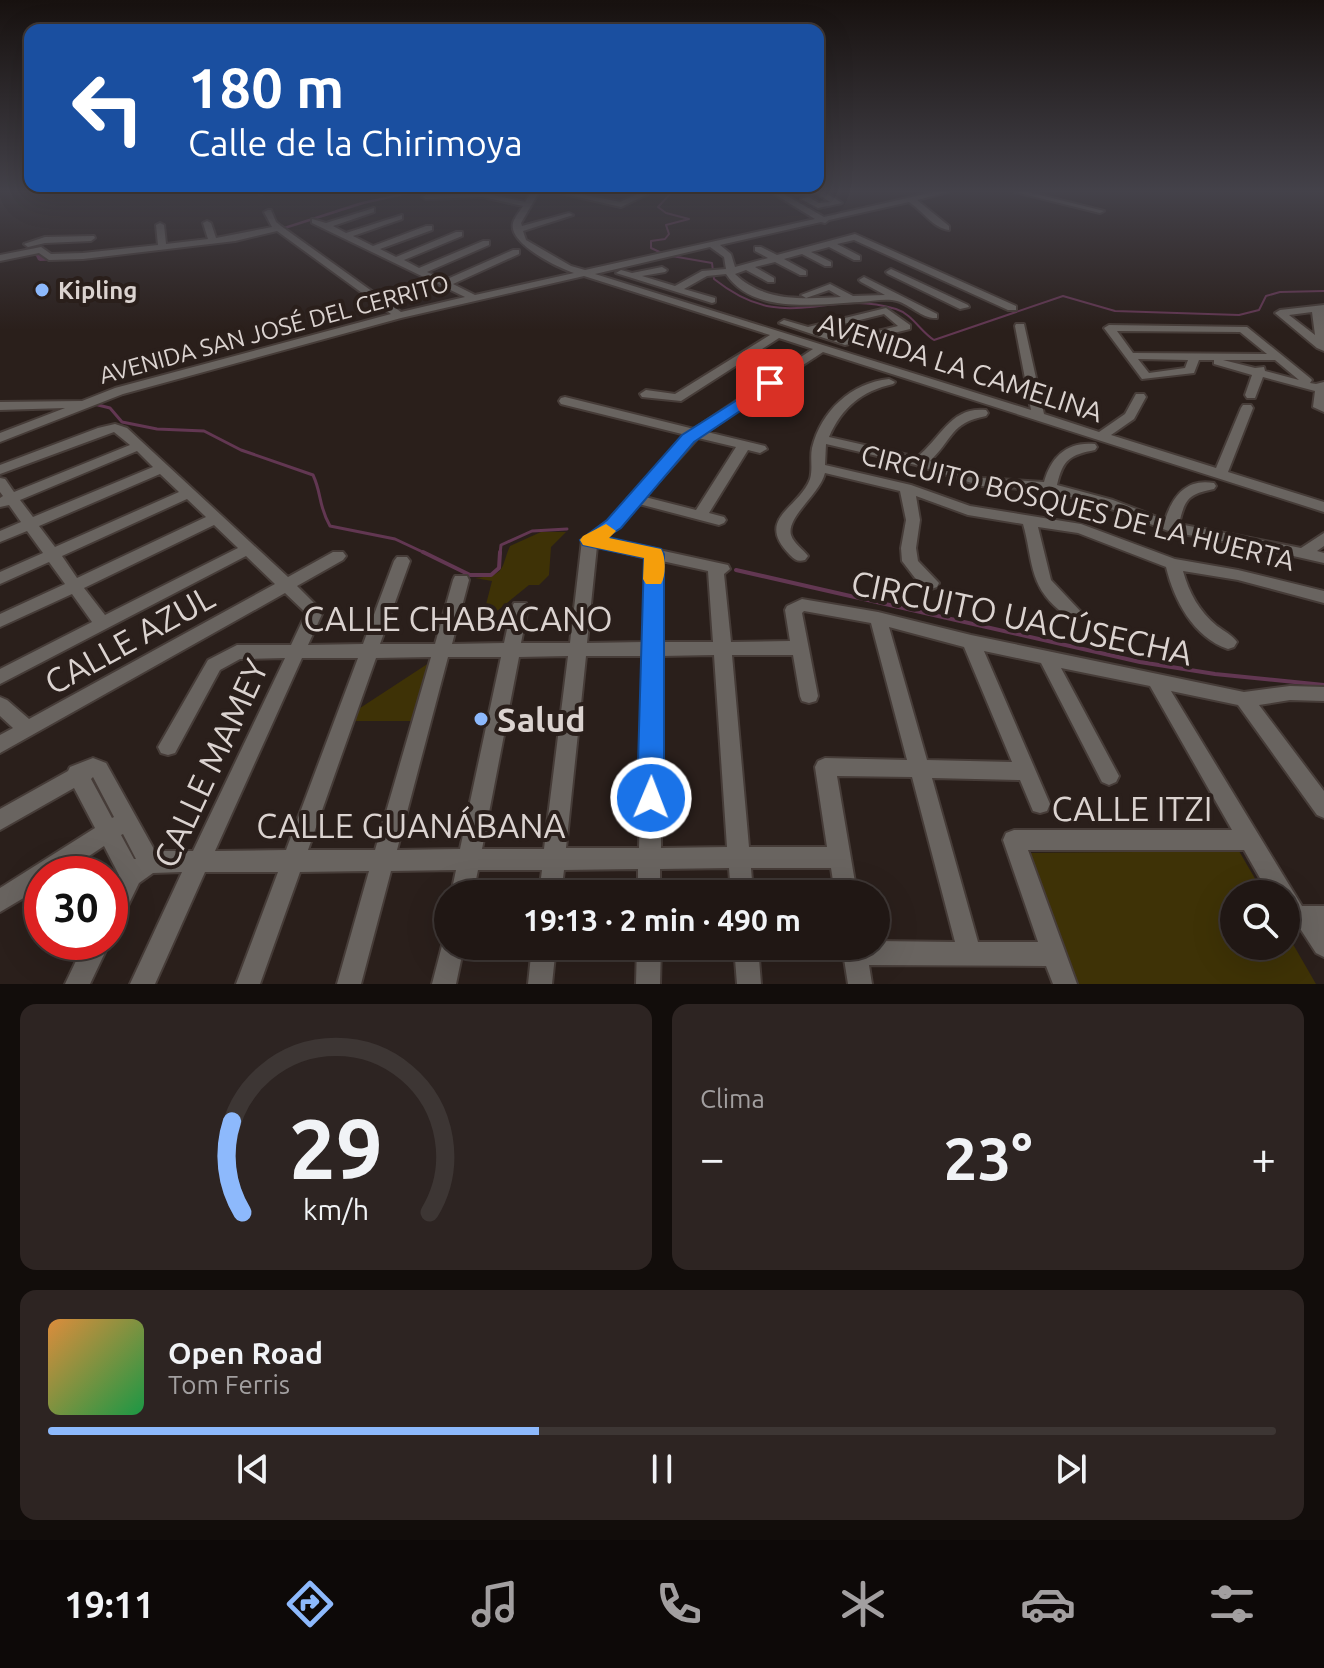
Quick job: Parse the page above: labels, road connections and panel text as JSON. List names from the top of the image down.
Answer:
{
  "streets": {
    "street": [
      "AVENIDA SAN JOSÉ DEL CERRITO",
      "AVENIDA LA CAMELINA",
      "CIRCUITO BOSQUES DE LA HUERTA",
      "CIRCUITO UACÚSECHA",
      "CALLE CHABACANO",
      "CALLE AZUL",
      "CALLE MAMEY",
      "CALLE ITZI",
      "CALLE GUANÁBANA"
    ]
  },
  "crossings": [
    ["AVENIDA SAN JOSÉ DEL CERRITO", "AVENIDA LA CAMELINA"],
    ["CIRCUITO UACÚSECHA", "CALLE CHABACANO"],
    ["CALLE CHABACANO", "CALLE MAMEY"],
    ["CALLE AZUL", "CALLE MAMEY"],
    ["CALLE MAMEY", "CALLE GUANÁBANA"]
  ],
  "places": ["Kipling", "Salud"],
  "page": {
    "turn": ["180 m", "Calle de la Chirimoya"],
    "limit": "30",
    "trip": "19:13 · 2 min · 490 m",
    "tile": "Clima",
    "heat": ["−", "23°", "+"],
    "song": ["Open Road", "Tom Ferris"],
    "tabs": "19:11",
    "gauge": ["29", "km/h"]
  }
}
